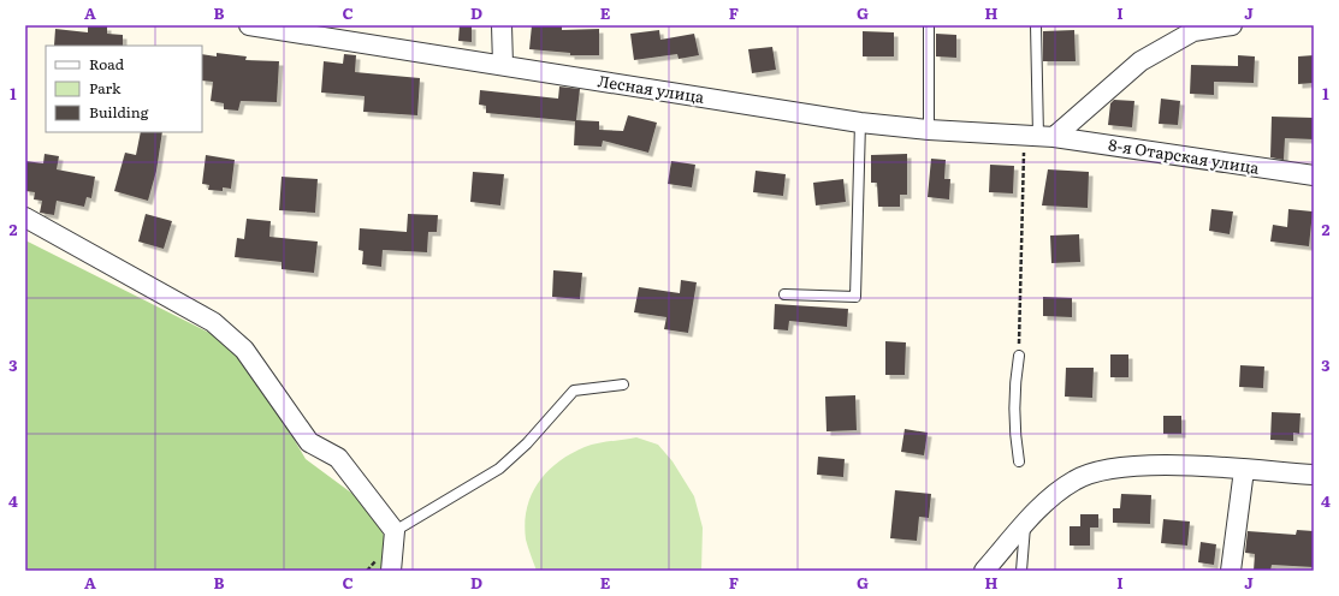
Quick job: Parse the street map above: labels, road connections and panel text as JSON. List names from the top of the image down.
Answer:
{
  "streets": {
    "street": ["Лесная улица", "8-я Отарская улица"]
  },
  "crossings": [
    ["Лесная улица", "8-я Отарская улица"]
  ],
  "legend": ["Road", "Park", "Building"],
  "grid": {
    "columns": [
      "A",
      "B",
      "C",
      "D",
      "E",
      "F",
      "G",
      "H",
      "I",
      "J"
    ],
    "rows": [
      "1",
      "2",
      "3",
      "4"
    ]
  }
}
